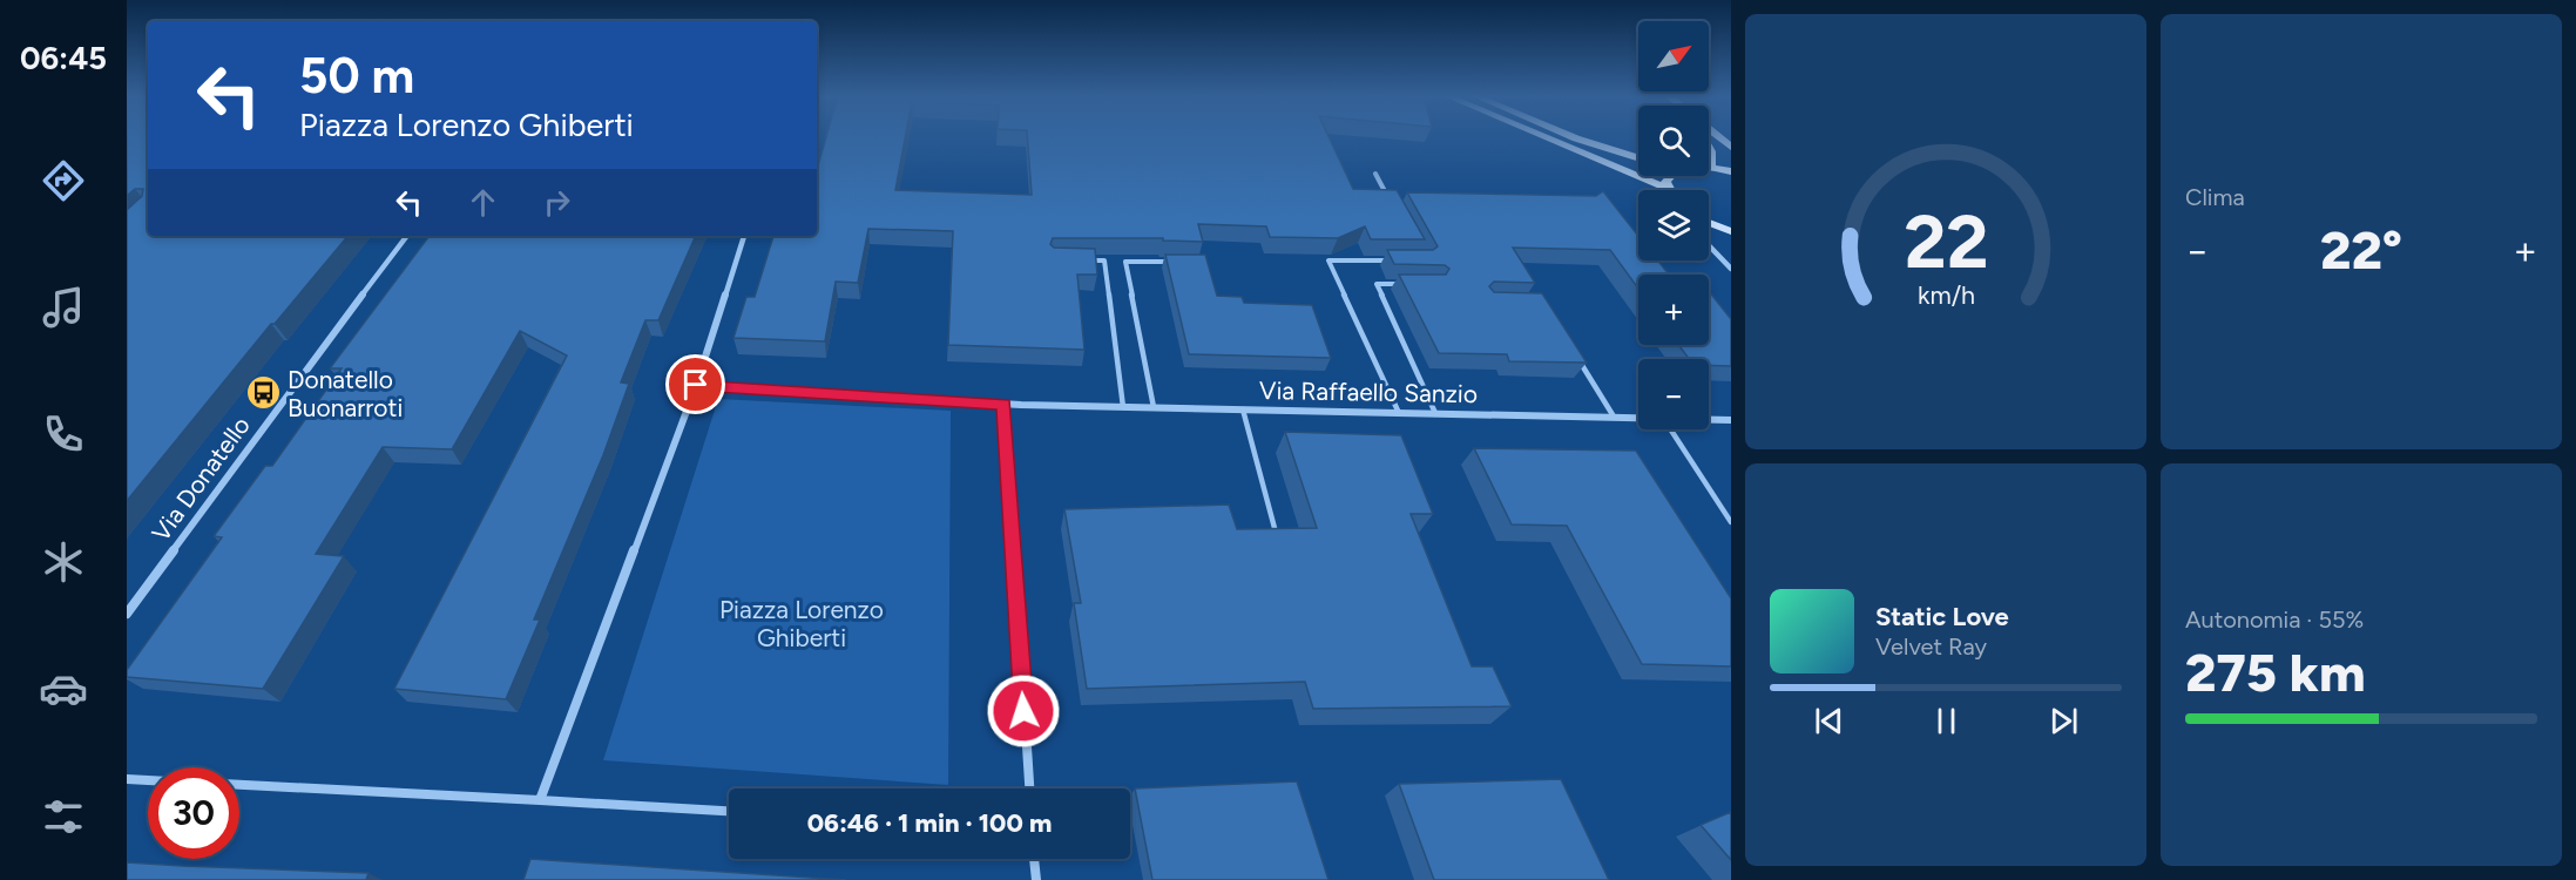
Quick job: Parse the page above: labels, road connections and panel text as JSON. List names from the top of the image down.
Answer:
{
  "streets": {
    "street": ["Via Raffaello Sanzio", "Via Donatello"]
  },
  "parks": ["Piazza Lorenzo Ghiberti"],
  "places": {
    "bus stop": ["Donatello Buonarroti"]
  },
  "north": "top right",
  "page": {
    "tabs": "06:45",
    "tile": [
      "Clima",
      ["Autonomia · 55%", "275 km"]
    ],
    "map_buttons": ["+", "−"],
    "turn": ["50 m", "Piazza Lorenzo Ghiberti"],
    "heat": ["−", "22°", "+"],
    "song": ["Static Love", "Velvet Ray"],
    "limit": "30",
    "trip": "06:46 · 1 min · 100 m",
    "gauge": ["22", "km/h"]
  }
}
